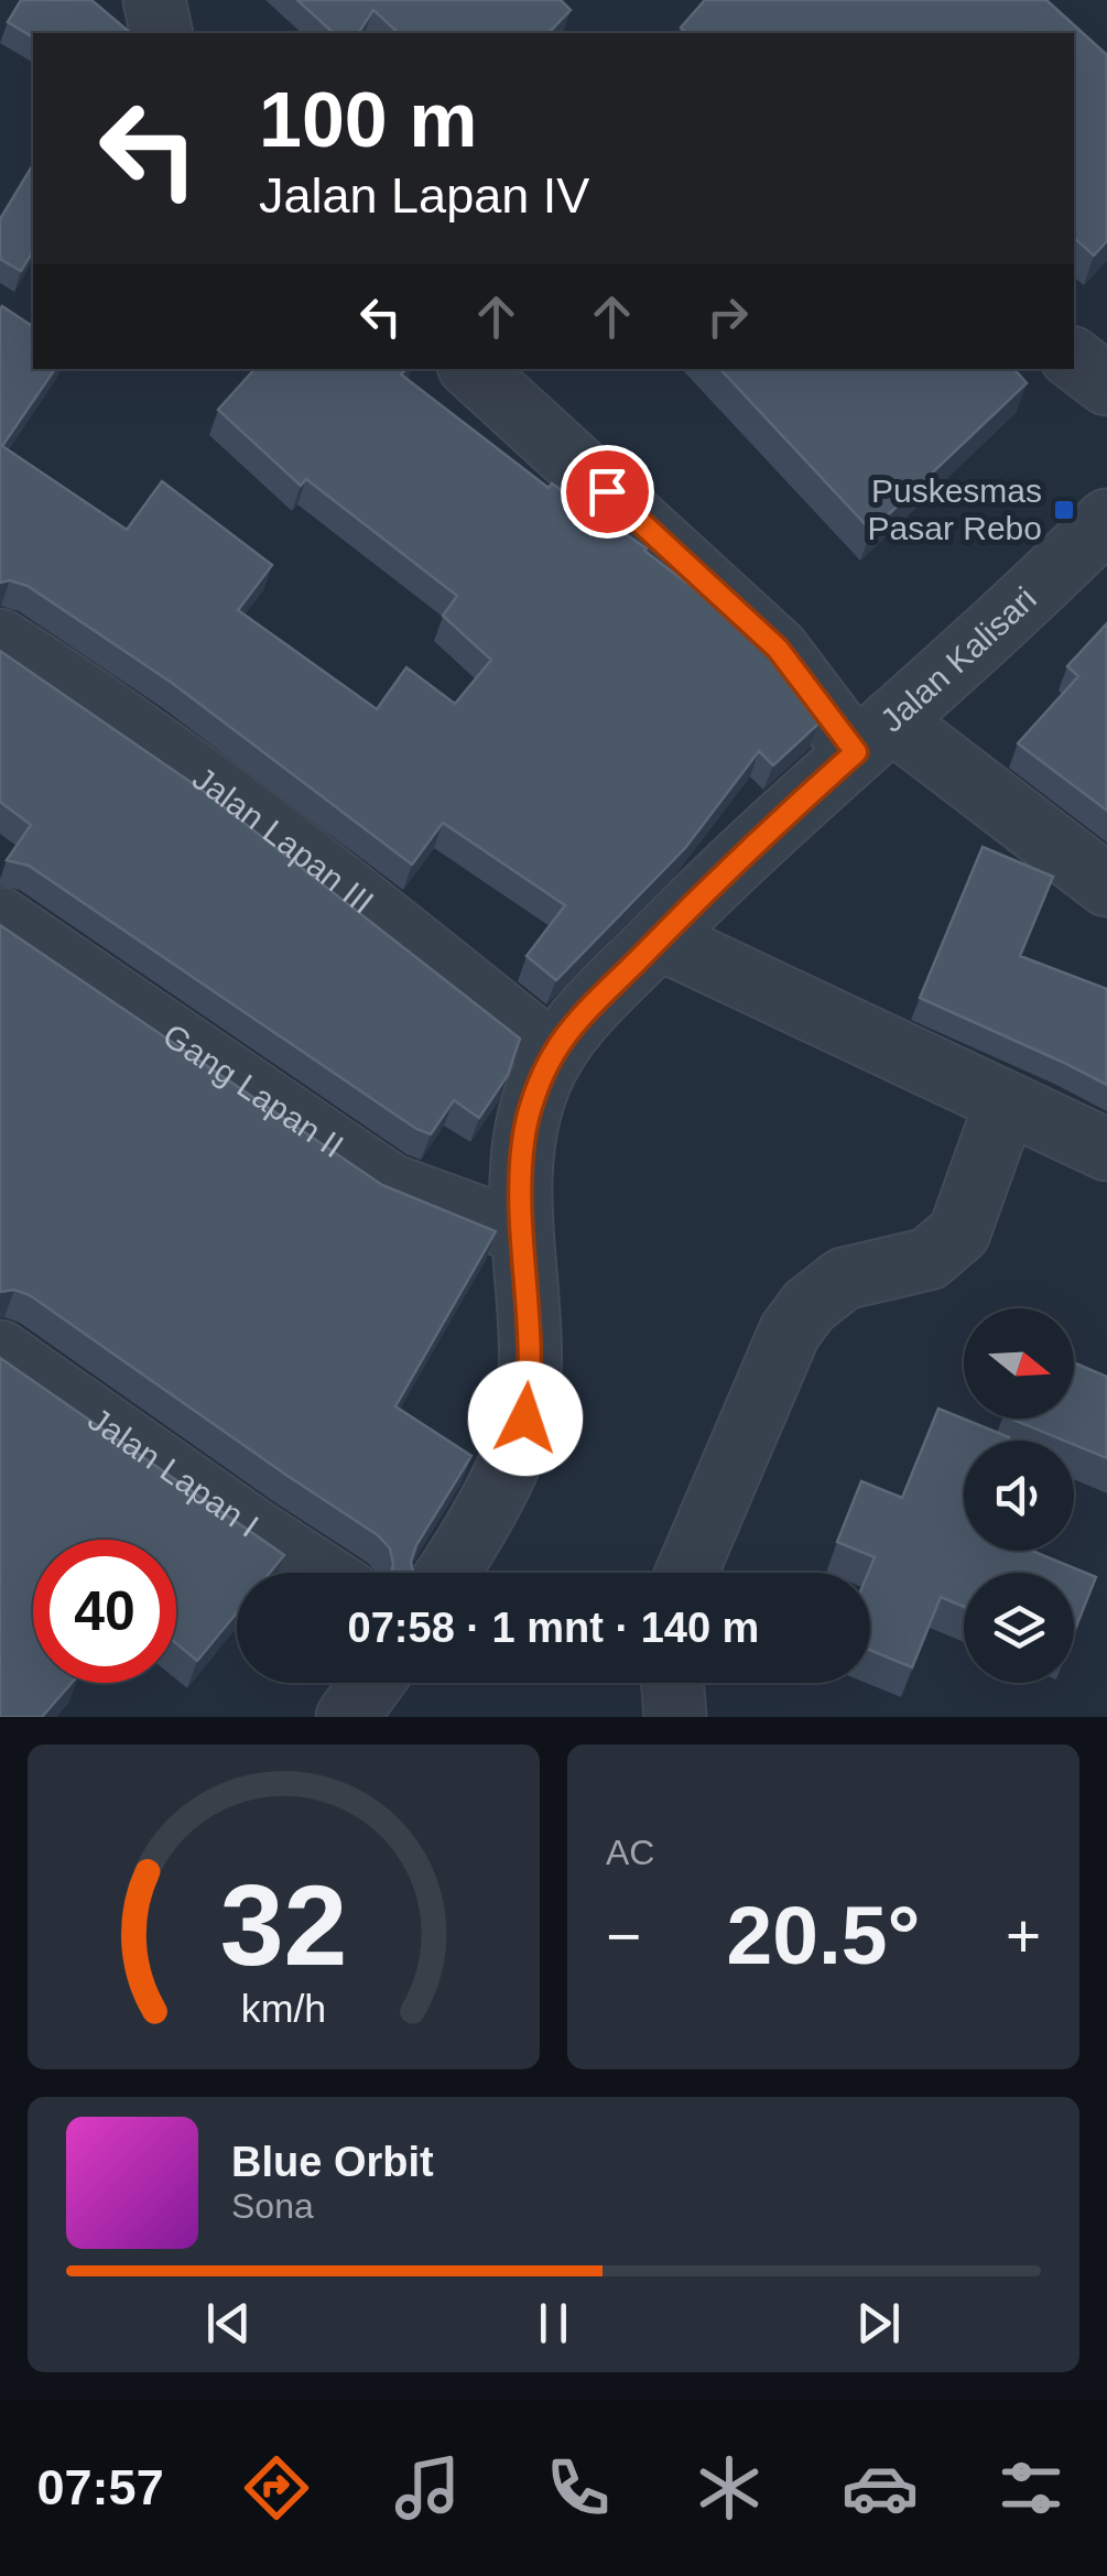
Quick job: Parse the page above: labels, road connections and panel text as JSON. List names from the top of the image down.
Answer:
{
  "streets": {
    "street": [
      "Jalan Kalisari",
      "Jalan Lapan III",
      "Gang Lapan II",
      "Jalan Lapan I"
    ]
  },
  "crossings": [
    ["Jalan Kalisari", "Jalan Lapan III"],
    ["Jalan Kalisari", "Gang Lapan II"]
  ],
  "places": {
    "transit": ["Puskesmas Pasar Rebo"]
  },
  "north": "right",
  "page": {
    "turn": ["100 m", "Jalan Lapan IV"],
    "limit": "40",
    "trip": "07:58 · 1 mnt · 140 m",
    "tile": "AC",
    "heat": ["−", "20.5°", "+"],
    "song": ["Blue Orbit", "Sona"],
    "tabs": "07:57",
    "gauge": ["32", "km/h"]
  }
}
